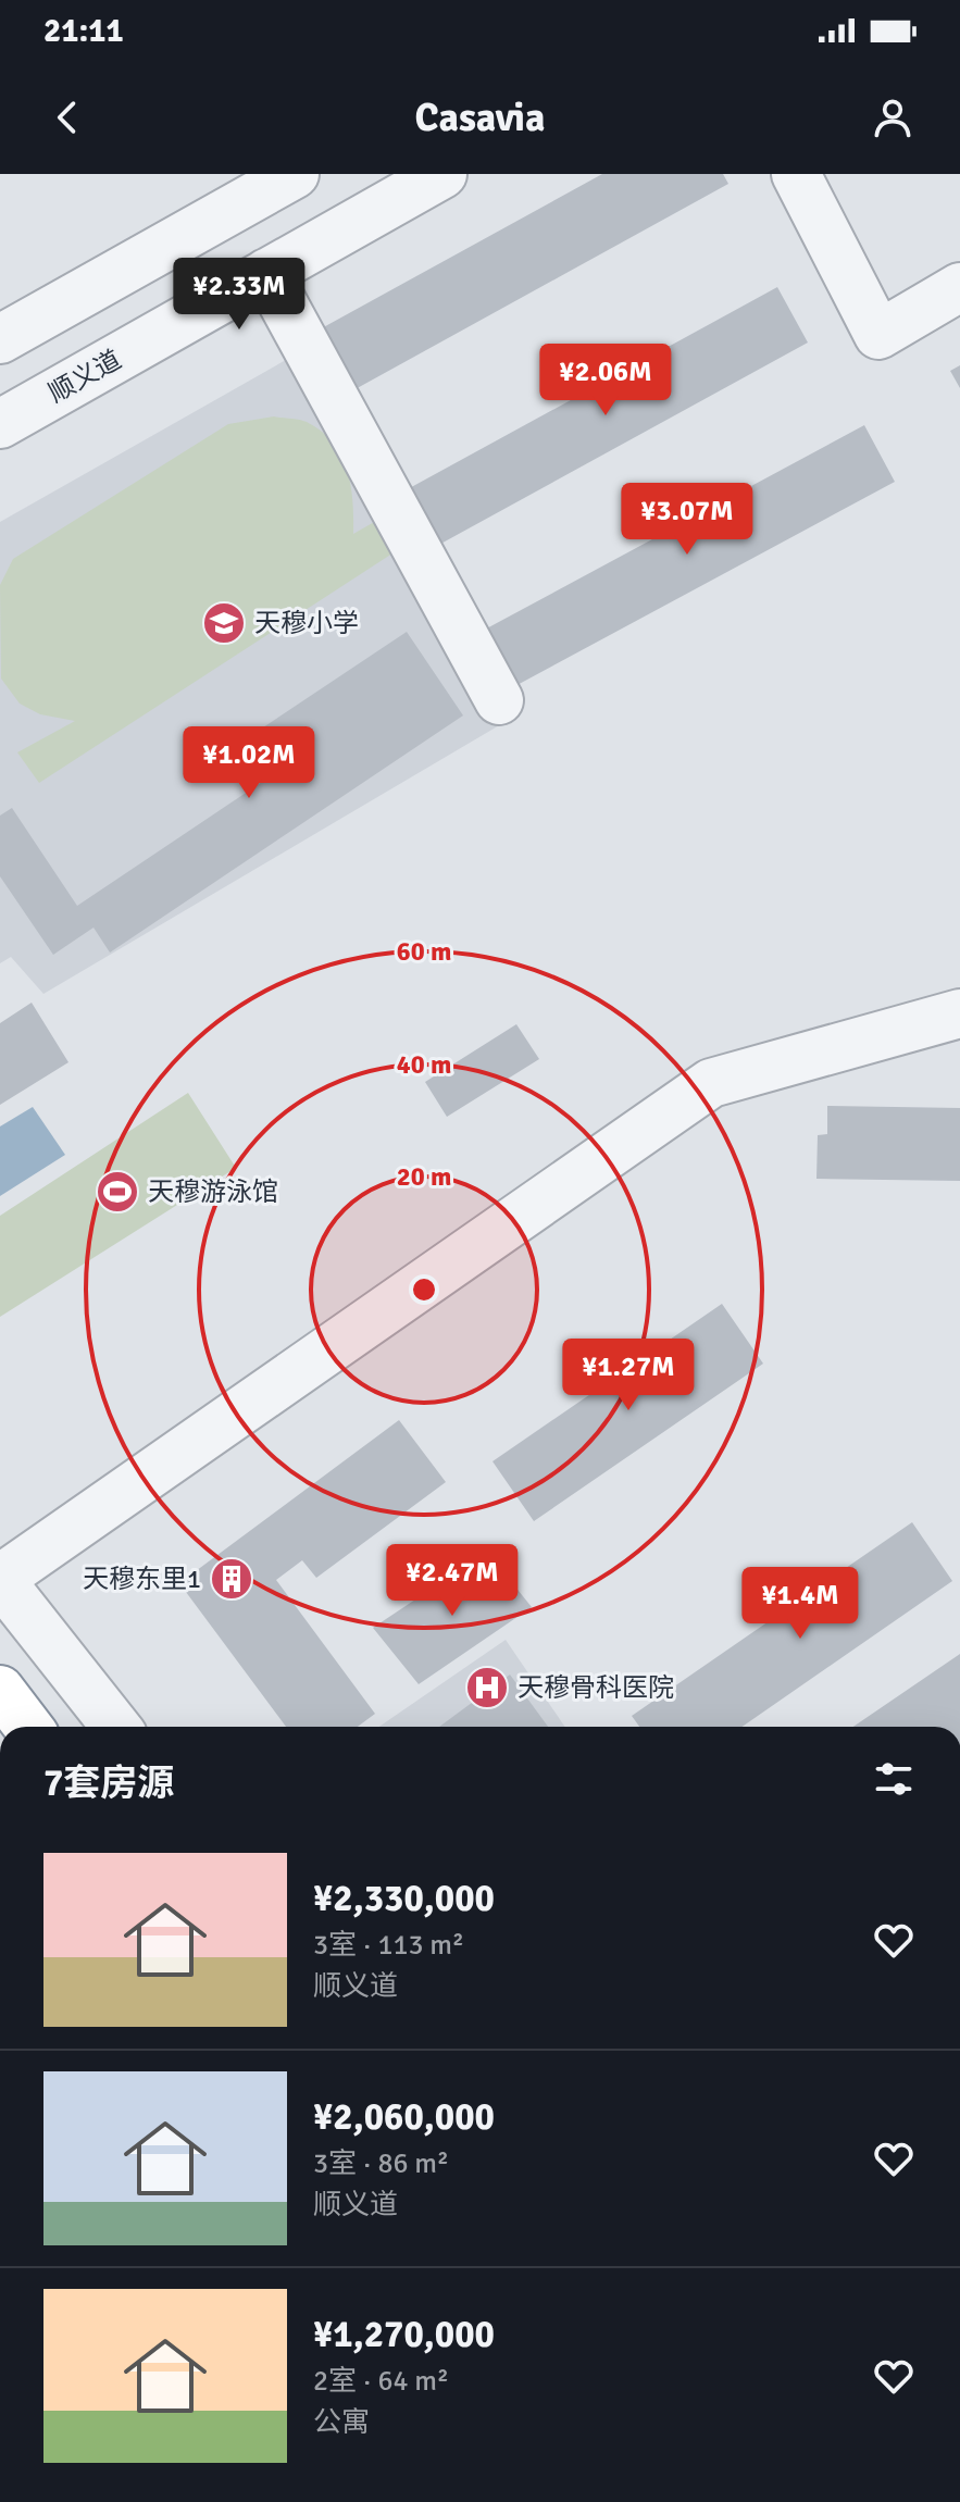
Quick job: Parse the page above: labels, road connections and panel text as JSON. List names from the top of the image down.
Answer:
{
  "streets": {
    "street": ["顺义道"]
  },
  "places": {
    "school or university": ["天穆小学"],
    "sports": ["天穆游泳馆"],
    "building": ["天穆东里1"],
    "hospital": ["天穆骨科医院"]
  },
  "page": {
    "status": "21:11",
    "header": "Casavia",
    "price": [
      "¥2.33M",
      "¥2.06M",
      "¥3.07M",
      "¥1.02M",
      "¥1.27M",
      "¥2.47M",
      "¥1.4M"
    ],
    "heading": "7套房源",
    "list": [
      {
        "name": "¥2,330,000",
        "note": "3室 · 113 m² · 顺义道"
      },
      {
        "name": "¥2,060,000",
        "note": "3室 · 86 m² · 顺义道"
      },
      {
        "name": "¥1,270,000",
        "note": "2室 · 64 m² · 公寓"
      }
    ]
  },
  "rings": ["60 m", "40 m", "20 m"]
}
